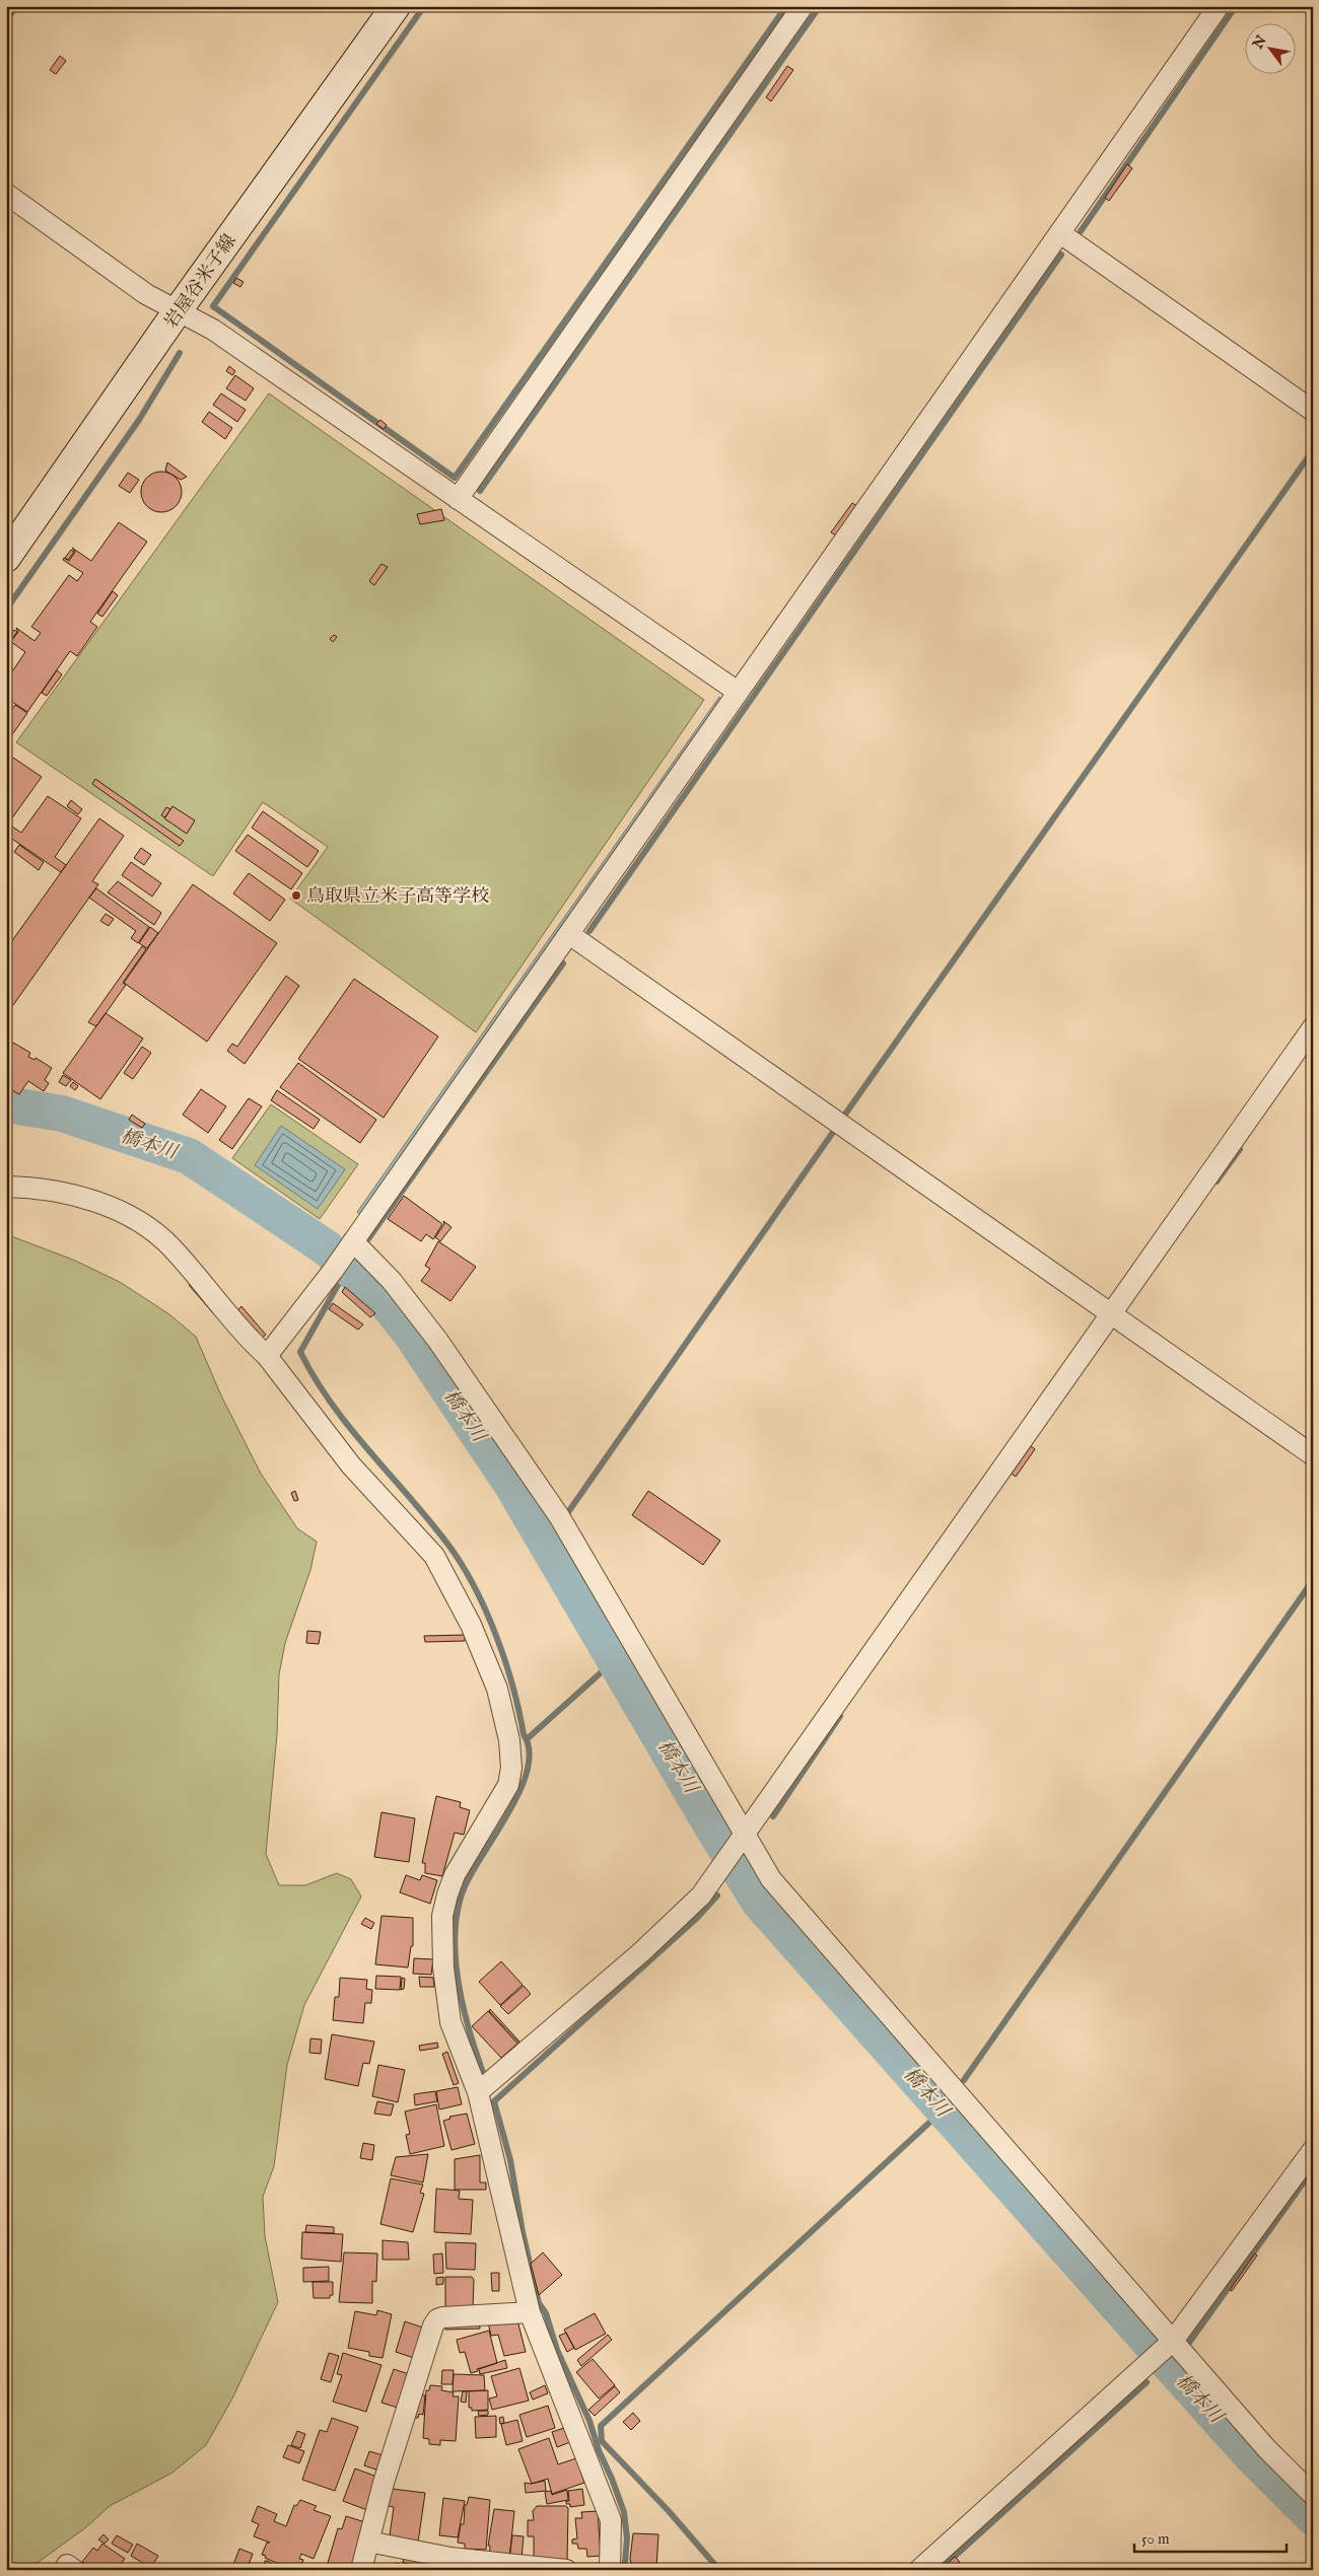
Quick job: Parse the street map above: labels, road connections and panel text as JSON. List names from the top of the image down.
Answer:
{
  "streets": {
    "main road": ["岩屋谷米子線"]
  },
  "water": ["橋本川"],
  "places": ["鳥取県立米子高等学校"],
  "scale_bar": "50 m",
  "north": "top left"
}
